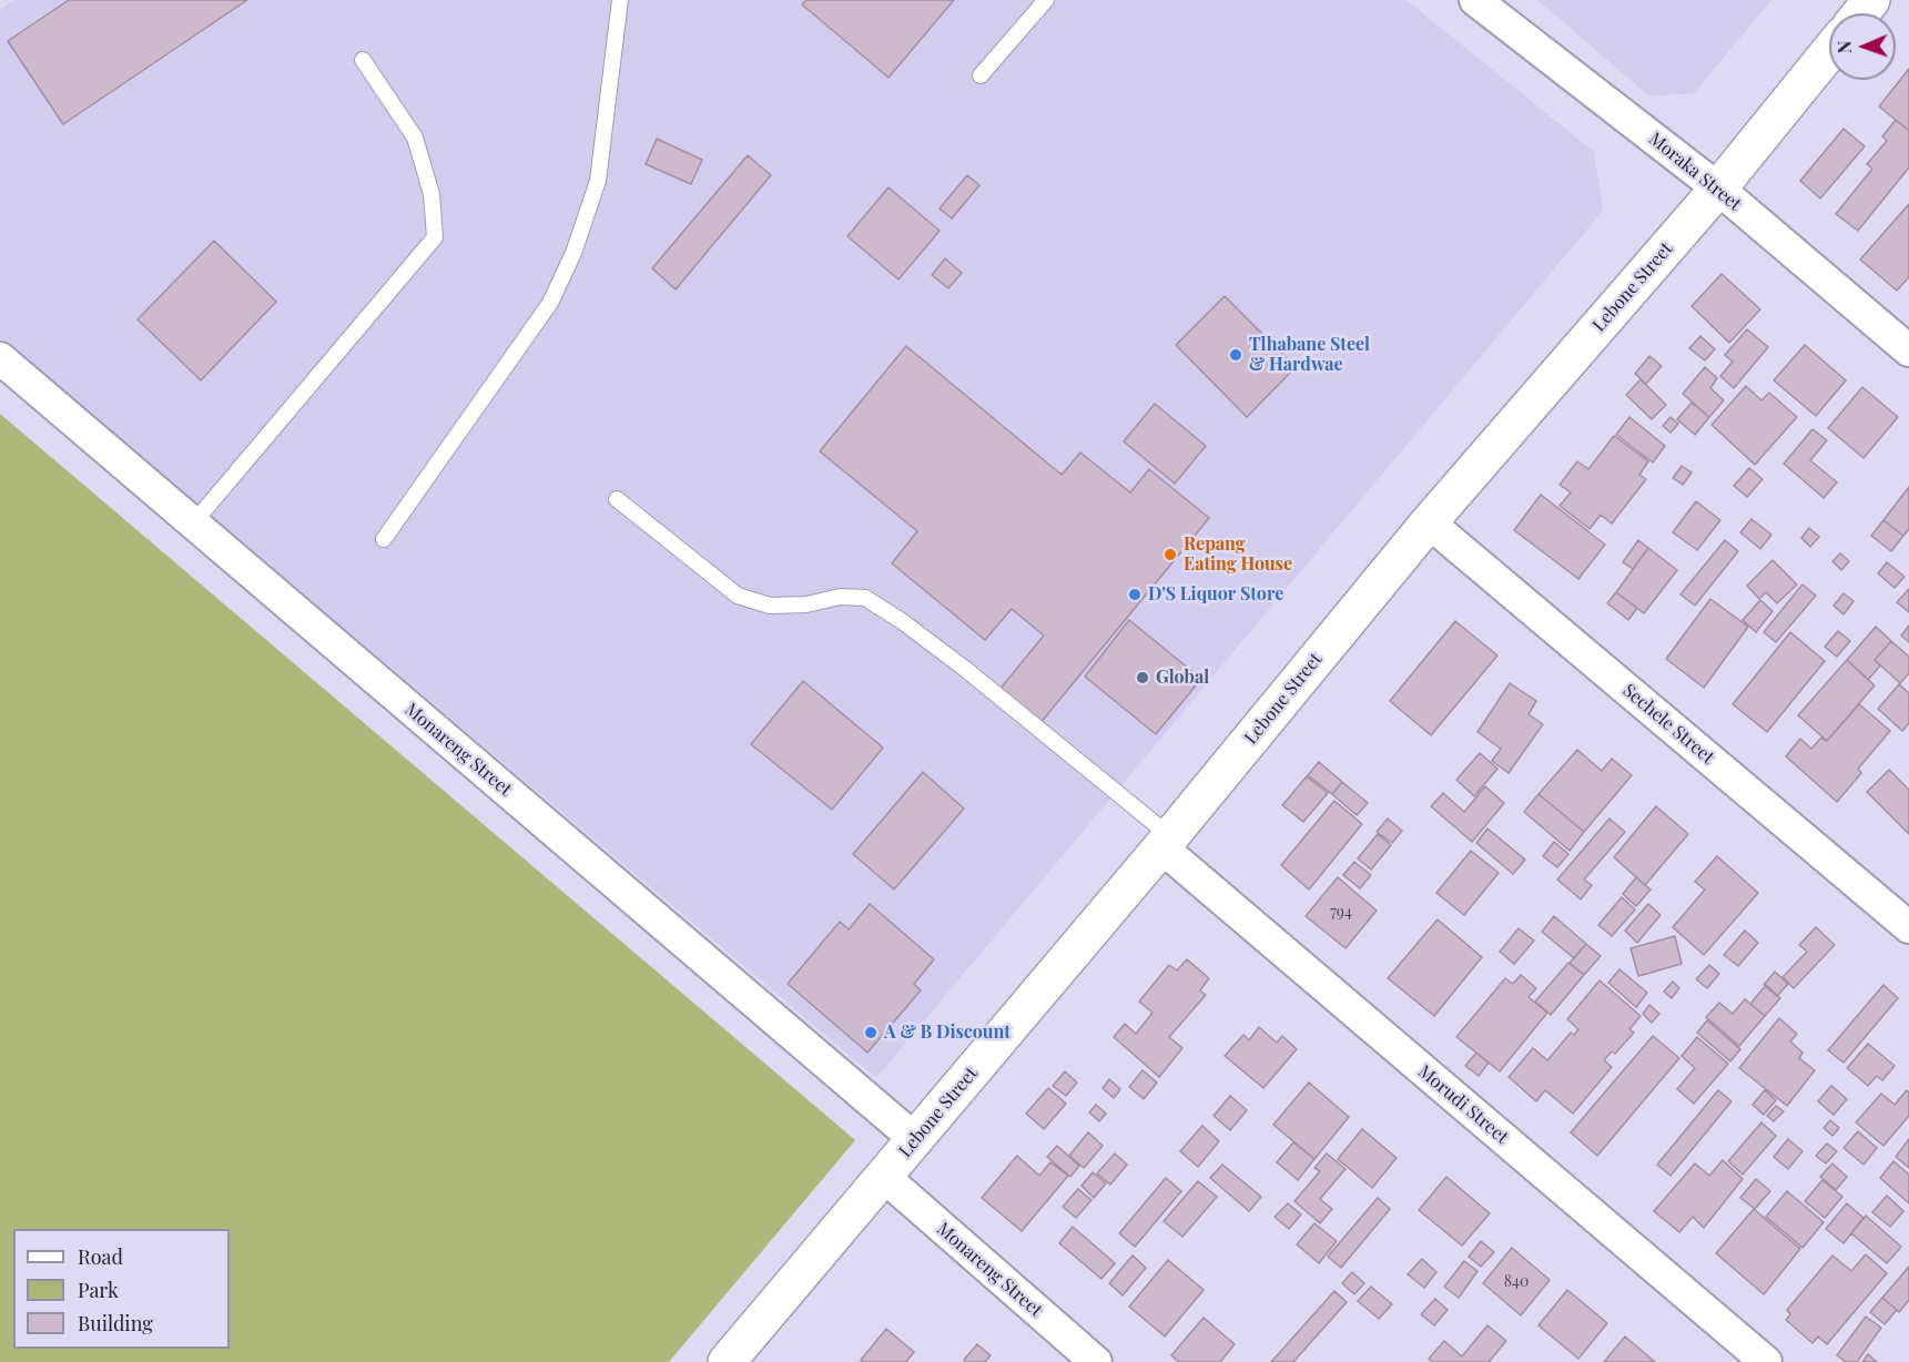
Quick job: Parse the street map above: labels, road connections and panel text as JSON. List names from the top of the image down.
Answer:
{
  "streets": {
    "street": [
      "Moraka Street",
      "Lebone Street",
      "Sechele Street",
      "Monareng Street",
      "Morudi Street"
    ]
  },
  "crossings": [
    ["Moraka Street", "Lebone Street"],
    ["Lebone Street", "Sechele Street"],
    ["Lebone Street", "Monareng Street"],
    ["Lebone Street", "Morudi Street"]
  ],
  "places": [
    "Tlhabane Steel & Hardwae",
    "Repang Eating House",
    "D'S Liquor Store",
    "Global",
    "A & B Discount"
  ],
  "house_numbers": ["794", "840"],
  "legend": ["Road", "Park", "Building"],
  "north": "left"
}
